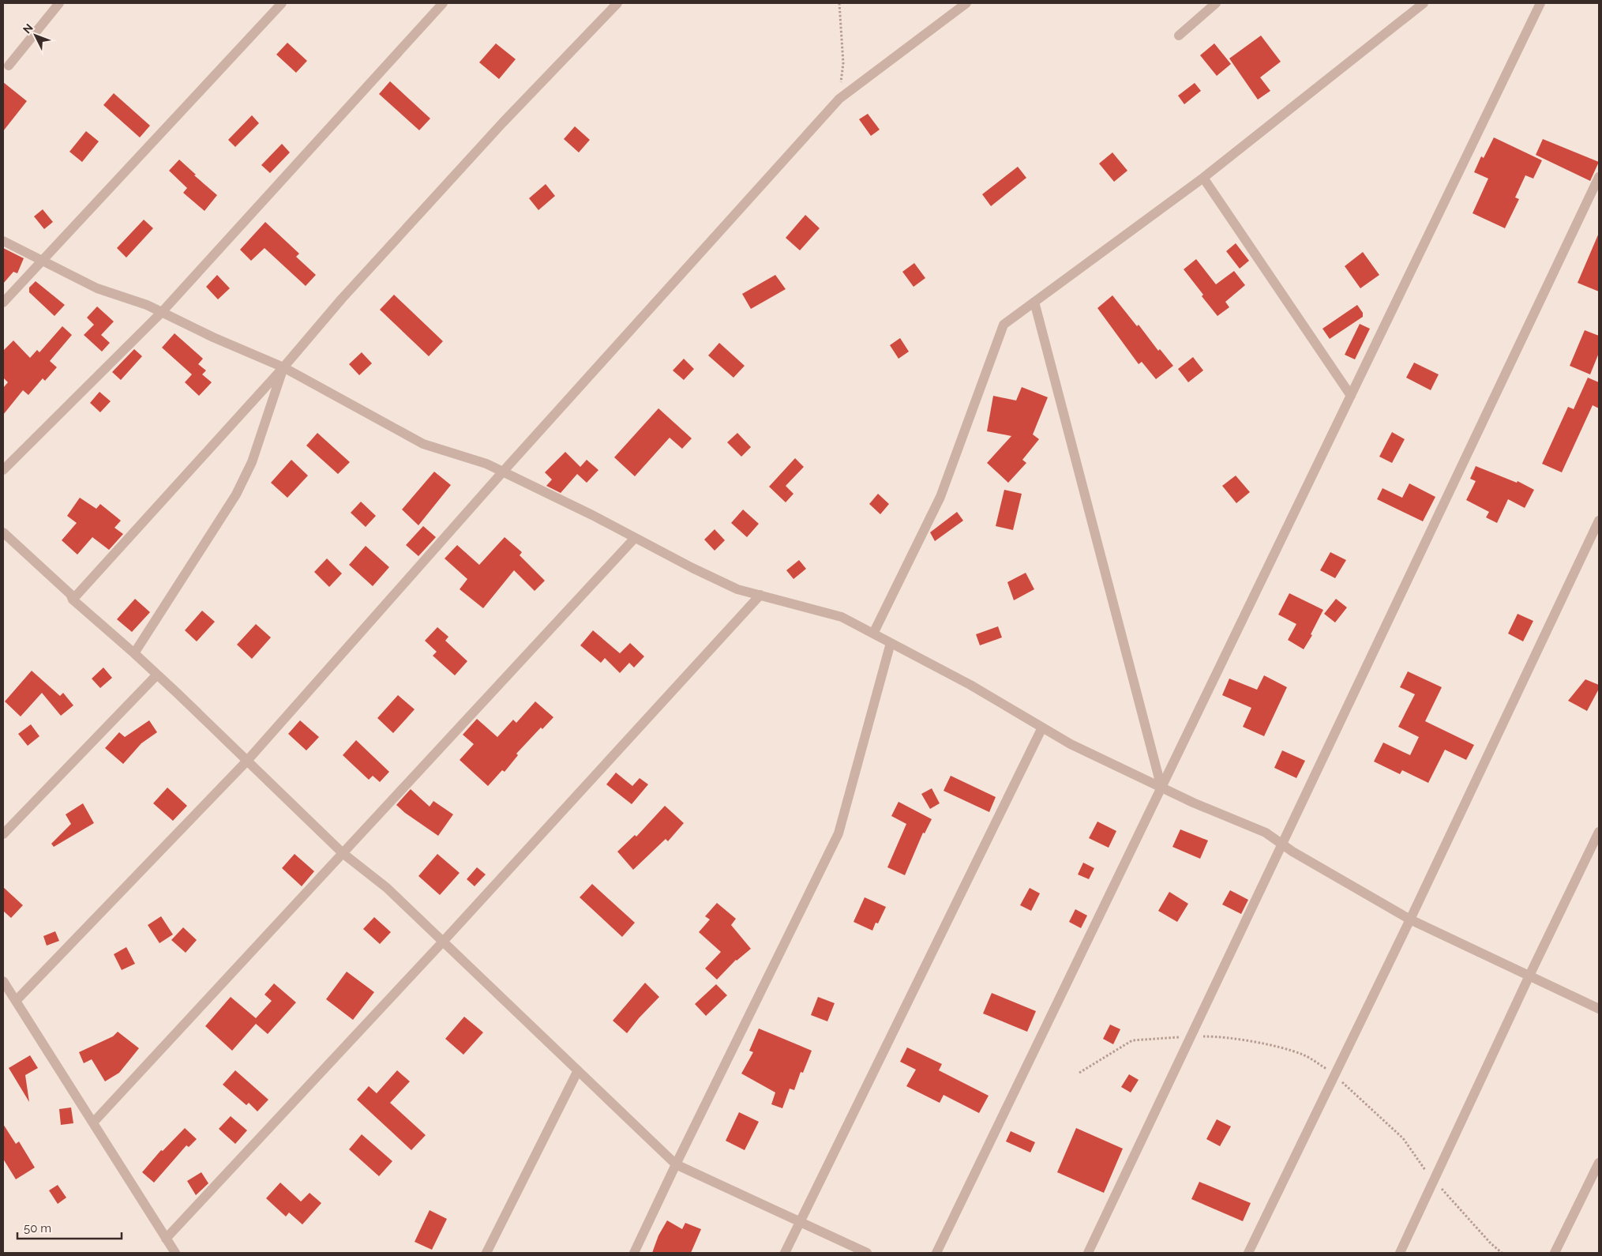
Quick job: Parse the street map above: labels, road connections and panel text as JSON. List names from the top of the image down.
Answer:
{
  "scale_bar": "50 m",
  "north": "top left"
}
